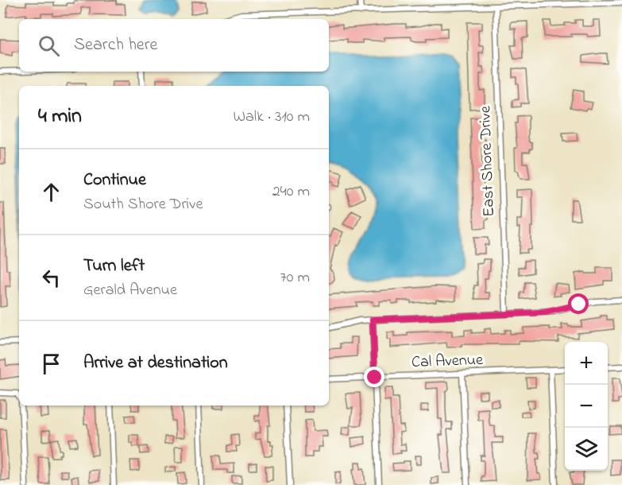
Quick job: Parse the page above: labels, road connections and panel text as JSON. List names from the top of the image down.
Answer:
{
  "streets": {
    "street": ["East Shore Drive", "Cal Avenue"]
  },
  "page": {
    "search": "Search here",
    "heading": ["4 min", "Walk · 310 m"],
    "list": [
      ["Continue", "South Shore Drive", "240 m"],
      ["Turn left", "Gerald Avenue", "70 m"],
      "Arrive at destination"
    ],
    "map_buttons": ["+", "−"]
  }
}
